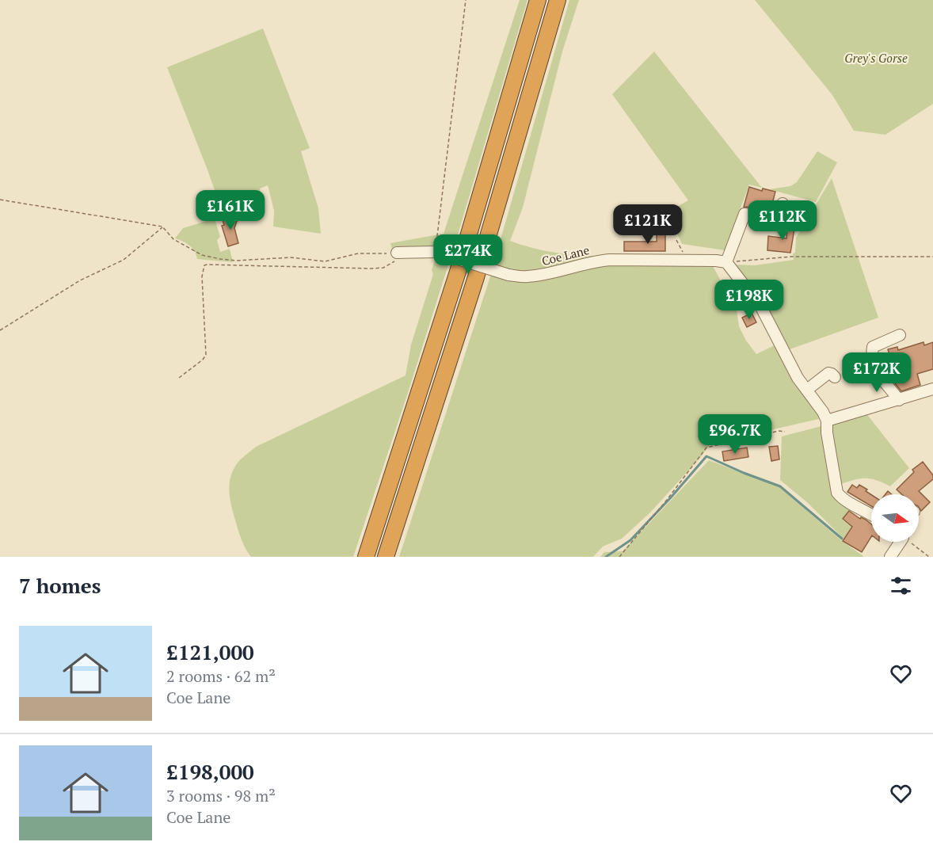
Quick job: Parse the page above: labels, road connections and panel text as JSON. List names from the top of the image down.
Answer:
{
  "streets": {
    "street": ["Coe Lane"]
  },
  "parks": ["Grey's Gorse"],
  "north": "right",
  "page": {
    "price": [
      "£161K",
      "£112K",
      "£121K",
      "£274K",
      "£198K",
      "£172K",
      "£96.7K"
    ],
    "heading": "7 homes",
    "list": [
      {
        "name": "£121,000",
        "note": "2 rooms · 62 m² · Coe Lane"
      },
      {
        "name": "£198,000",
        "note": "3 rooms · 98 m² · Coe Lane"
      }
    ]
  }
}
